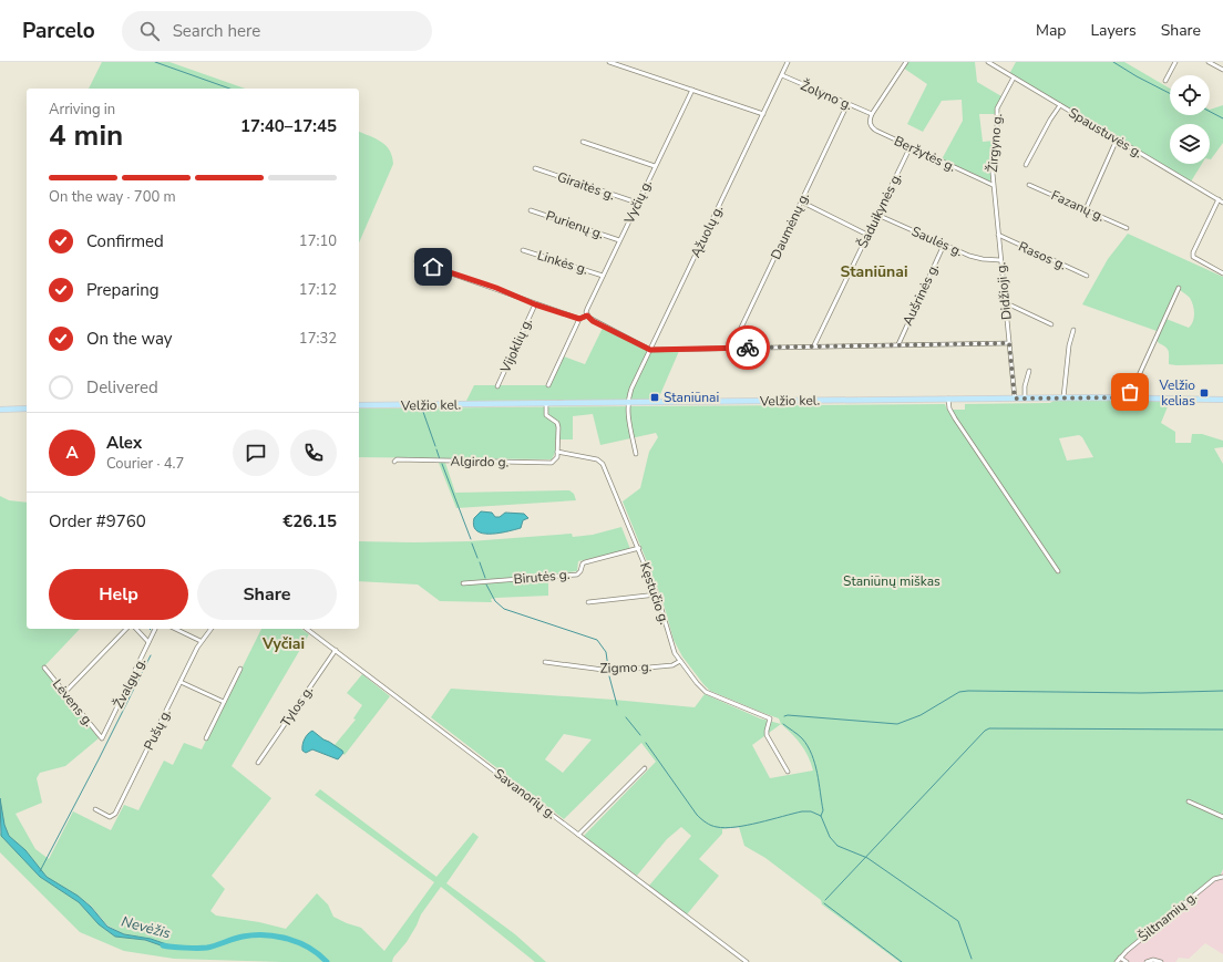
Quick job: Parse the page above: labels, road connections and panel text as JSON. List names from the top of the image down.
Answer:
{
  "streets": {
    "main road": ["Velžio kel."],
    "street": [
      "Žolyno g.",
      "Spaustuvės g.",
      "Žirgyno g.",
      "Beržytės g.",
      "Giraitės g.",
      "Vyčių g.",
      "Fazanų g.",
      "Šaduikynės g.",
      "Purienų g.",
      "Daumėnų g.",
      "Ąžuolų g.",
      "Saulės g.",
      "Rasos g.",
      "Linkės g.",
      "Didžioji g.",
      "Aušrinės g.",
      "Vijoklių g.",
      "Algirdo g.",
      "Birutės g.",
      "Kęstučio g.",
      "Zigmo g.",
      "Žvalgų g.",
      "Lėvens g.",
      "Tylos g.",
      "Pušų g.",
      "Savanorių g.",
      "Šiltnamių g."
    ]
  },
  "crossings": [
    ["Žolyno g.", "Beržytės g."],
    ["Žolyno g.", "Daumėnų g."],
    ["Žolyno g.", "Ąžuolų g."],
    ["Spaustuvės g.", "Žirgyno g."],
    ["Žirgyno g.", "Beržytės g."],
    ["Žirgyno g.", "Didžioji g."],
    ["Beržytės g.", "Šaduikynės g."],
    ["Beržytės g.", "Didžioji g."],
    ["Giraitės g.", "Vyčių g."],
    ["Vyčių g.", "Purienų g."],
    ["Vyčių g.", "Linkės g."],
    ["Šaduikynės g.", "Saulės g."],
    ["Ąžuolų g.", "Velžio kel."],
    ["Saulės g.", "Didžioji g."],
    ["Saulės g.", "Aušrinės g."],
    ["Rasos g.", "Didžioji g."],
    ["Didžioji g.", "Velžio kel."],
    ["Algirdo g.", "Kęstučio g."],
    ["Birutės g.", "Kęstučio g."],
    ["Kęstučio g.", "Zigmo g."],
    ["Žvalgų g.", "Lėvens g."],
    ["Tylos g.", "Savanorių g."]
  ],
  "districts": ["Staniūnai", "Vyčiai"],
  "water": ["Nevėžis"],
  "parks": ["Staniūnų miškas"],
  "places": {
    "transit": ["Velžio kelias", "Staniūnai"]
  },
  "page": {
    "header": "Parcelo",
    "search": "Search here",
    "nav": ["Map", "Layers", "Share"],
    "heading": ["4 min", "Arriving in", "17:40–17:45"],
    "panel": [
      "Alex",
      "Courier · 4.7",
      "Order #9760",
      "€26.15"
    ],
    "bar": "On the way · 700 m",
    "list": [
      ["Confirmed", "17:10"],
      ["Preparing", "17:12"],
      ["On the way", "17:32"],
      "Delivered"
    ],
    "round": "A",
    "buttons": ["Help", "Share"]
  }
}
